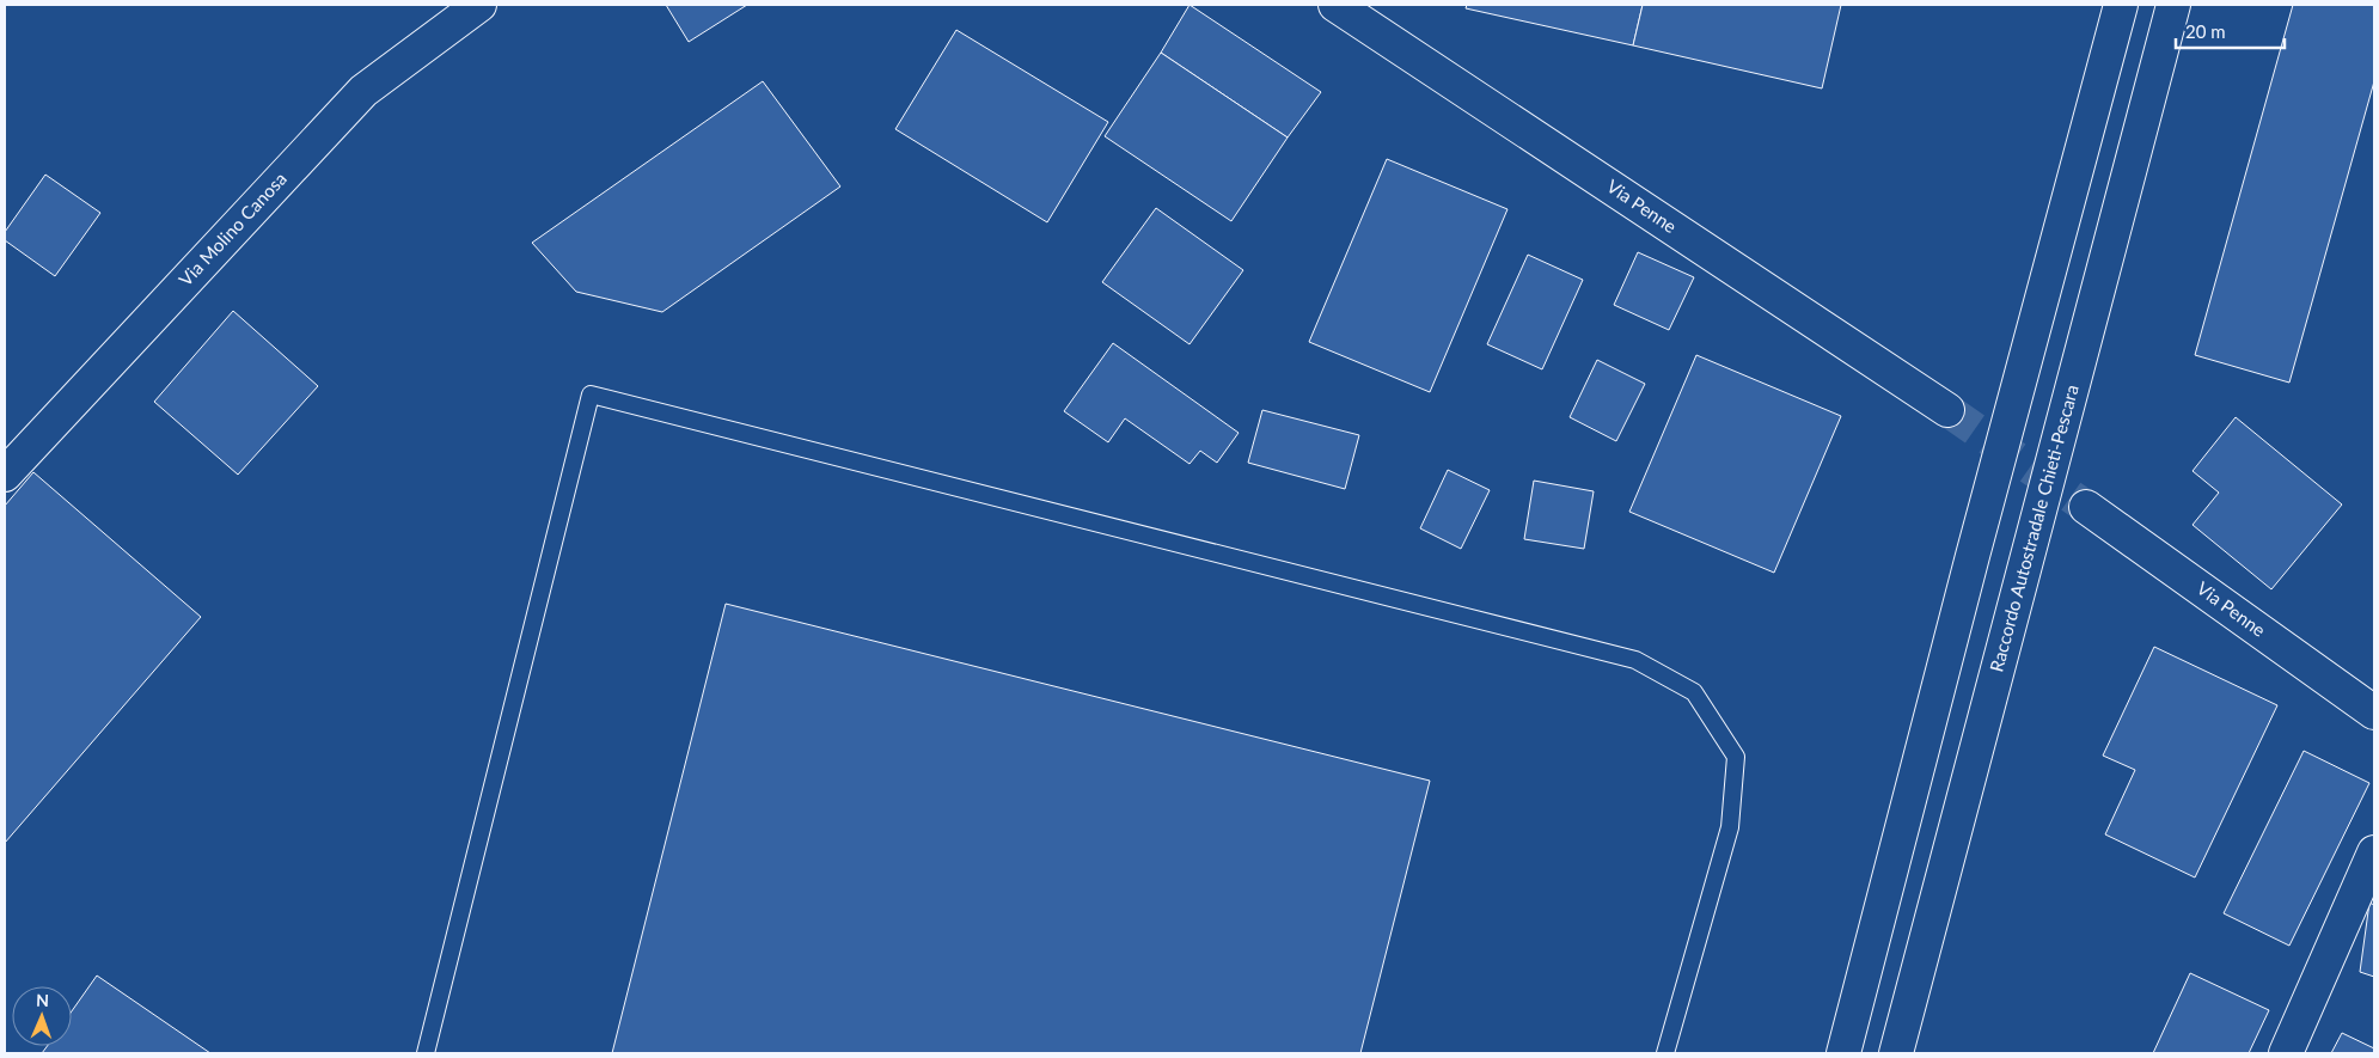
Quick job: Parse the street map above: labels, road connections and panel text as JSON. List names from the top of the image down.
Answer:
{
  "streets": {
    "main road": ["Via Penne", "Via Molino Canosa", "Raccordo Autostradale Chieti-Pescara"]
  },
  "scale_bar": "20 m",
  "north": "top"
}
